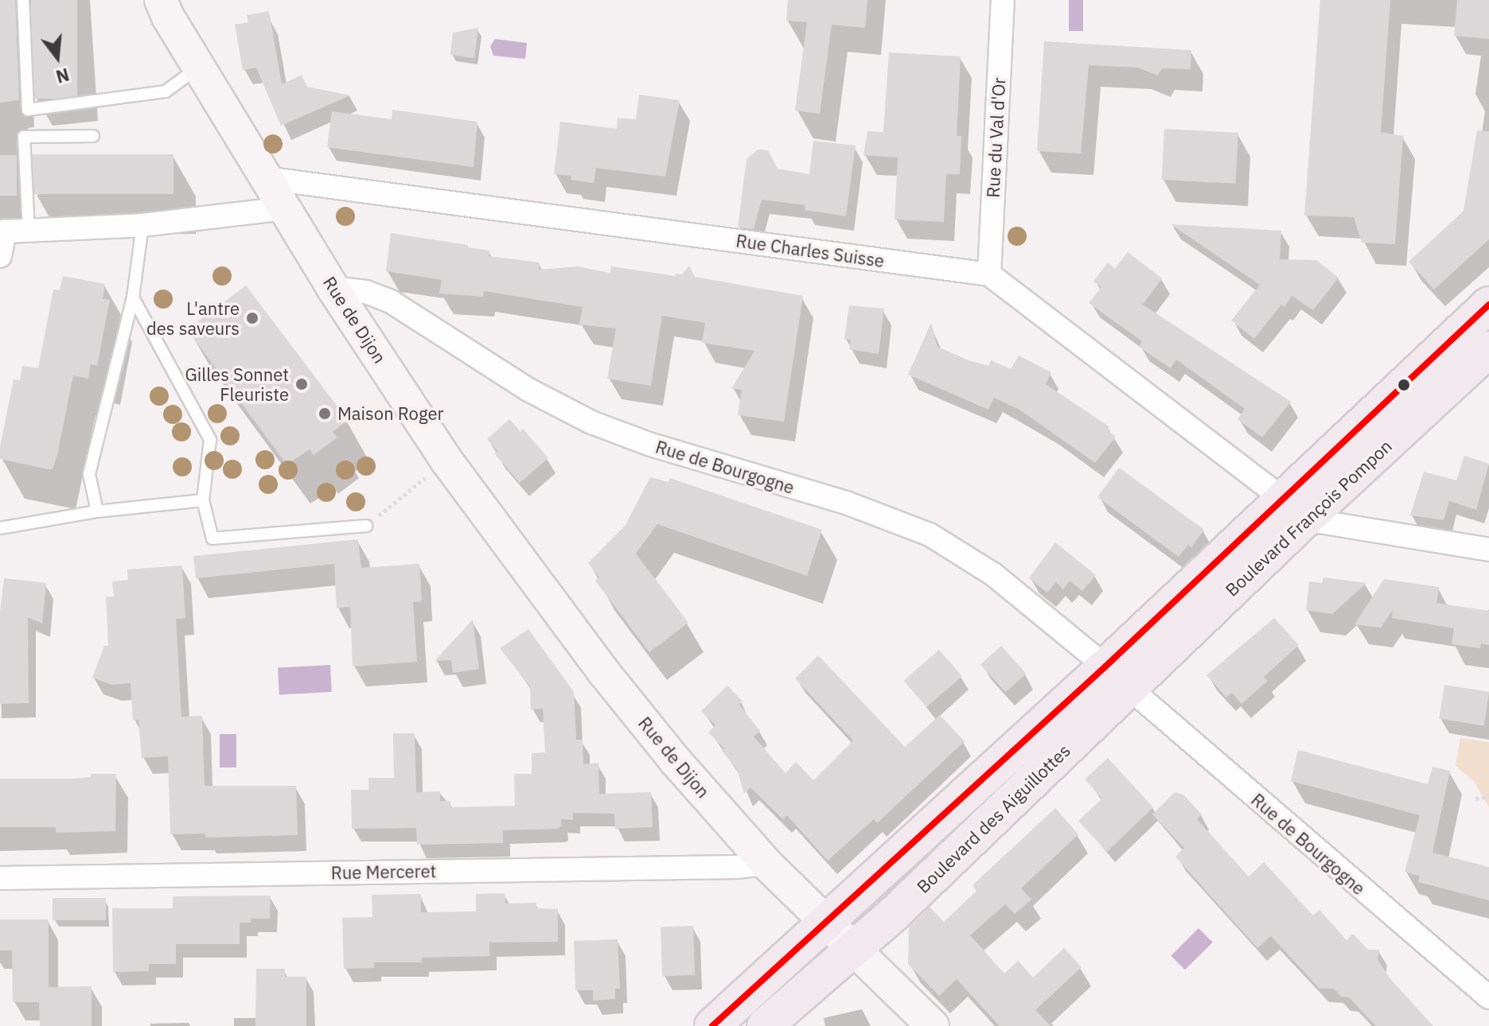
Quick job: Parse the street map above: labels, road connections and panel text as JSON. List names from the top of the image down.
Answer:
{
  "streets": {
    "main road": ["Boulevard François Pompon", "Boulevard des Aiguillottes"],
    "street": [
      "Rue du Val d'Or",
      "Rue Charles Suisse",
      "Rue de Dijon",
      "Rue de Bourgogne",
      "Rue Merceret"
    ]
  },
  "crossings": [
    ["Rue du Val d'Or", "Rue Charles Suisse"],
    ["Rue Charles Suisse", "Rue de Dijon"],
    ["Rue Charles Suisse", "Boulevard François Pompon"],
    ["Rue de Dijon", "Rue de Bourgogne"],
    ["Rue de Dijon", "Boulevard des Aiguillottes"],
    ["Rue de Dijon", "Rue Merceret"],
    ["Rue de Bourgogne", "Boulevard François Pompon"],
    ["Rue de Bourgogne", "Boulevard des Aiguillottes"],
    ["Boulevard François Pompon", "Boulevard des Aiguillottes"]
  ],
  "places": ["L'antre des saveurs", "Gilles Sonnet Fleuriste", "Maison Roger"],
  "north": "bottom"
}
